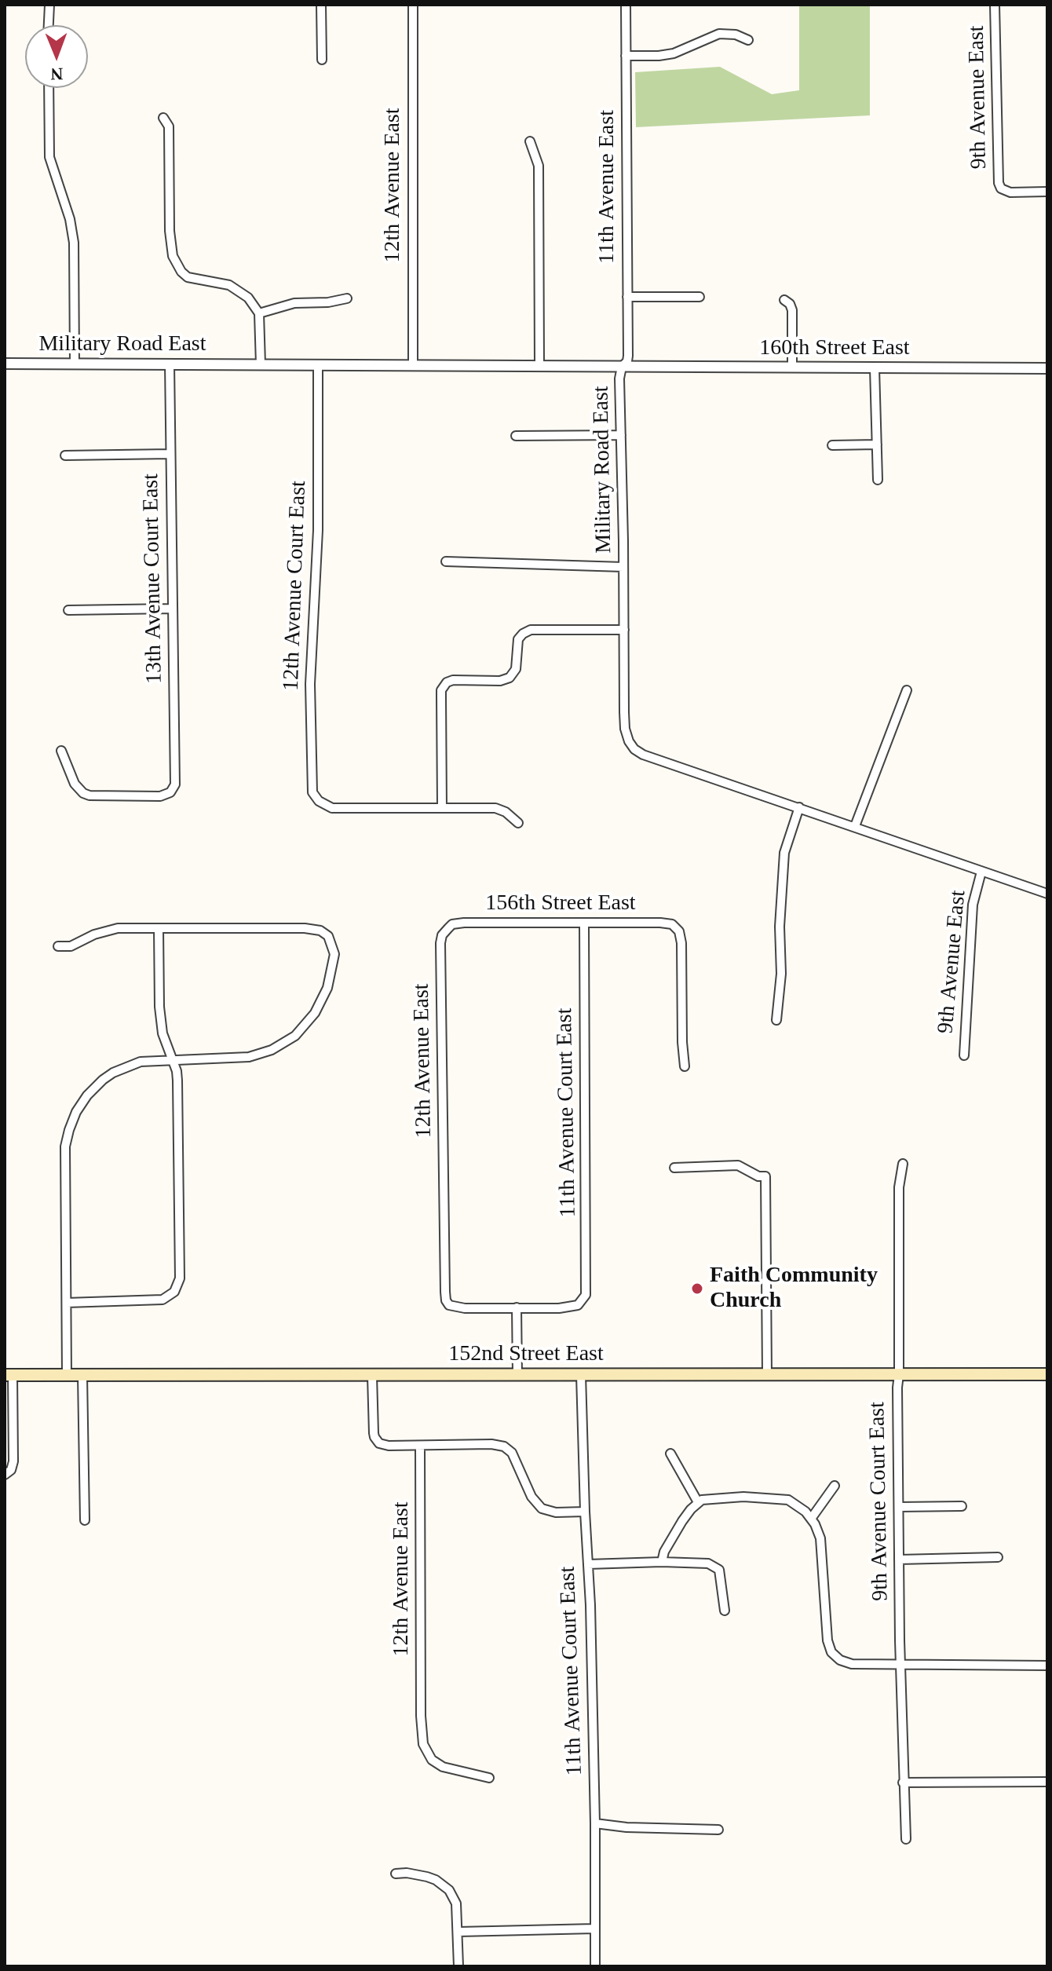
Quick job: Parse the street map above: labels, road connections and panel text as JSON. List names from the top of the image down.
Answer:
{
  "streets": {
    "main road": ["152nd Street East"],
    "street": [
      "9th Avenue East",
      "12th Avenue East",
      "11th Avenue East",
      "Military Road East",
      "160th Street East",
      "13th Avenue Court East",
      "12th Avenue Court East",
      "156th Street East",
      "11th Avenue Court East",
      "9th Avenue Court East"
    ]
  },
  "crossings": [
    ["9th Avenue East", "Military Road East"],
    ["12th Avenue East", "Military Road East"],
    ["12th Avenue East", "156th Street East"],
    ["12th Avenue East", "11th Avenue Court East"],
    ["11th Avenue East", "Military Road East"],
    ["11th Avenue East", "160th Street East"],
    ["Military Road East", "160th Street East"],
    ["Military Road East", "13th Avenue Court East"],
    ["Military Road East", "12th Avenue Court East"],
    ["156th Street East", "11th Avenue Court East"],
    ["11th Avenue Court East", "152nd Street East"],
    ["152nd Street East", "9th Avenue Court East"]
  ],
  "places": ["Faith Community Church"],
  "north": "bottom"
}
